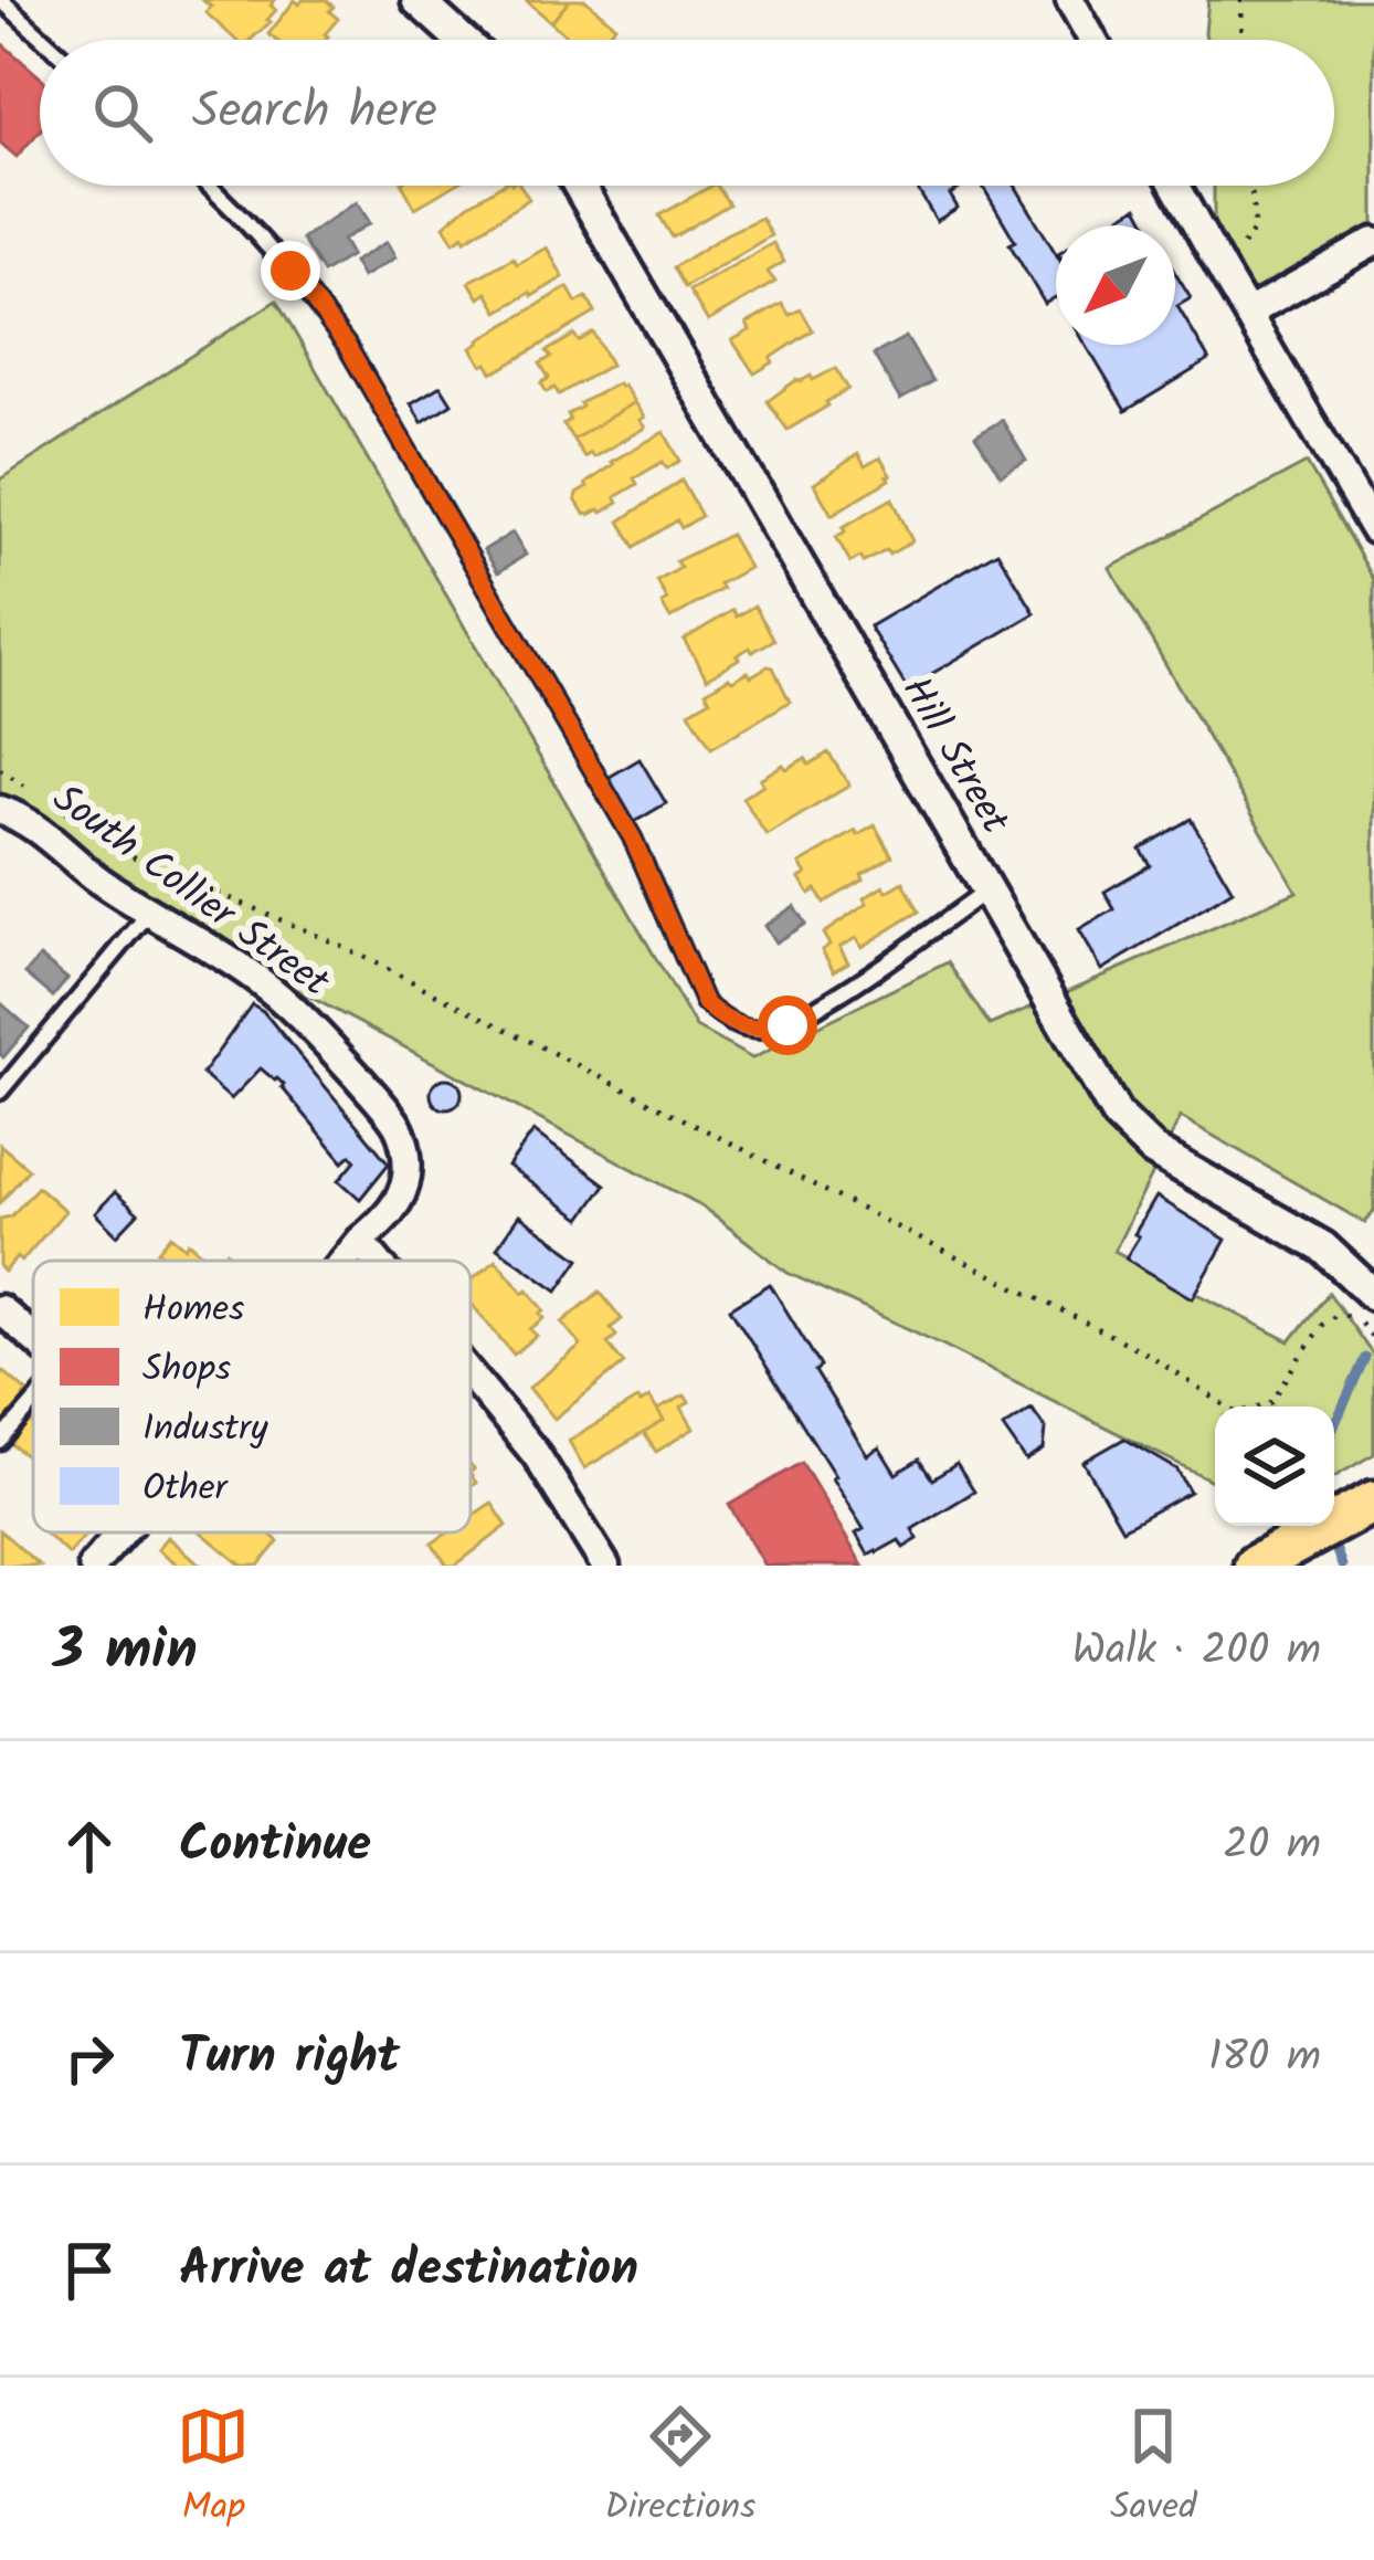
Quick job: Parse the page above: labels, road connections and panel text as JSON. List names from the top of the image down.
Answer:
{
  "streets": {
    "street": ["Hill Street", "South Collier Street"]
  },
  "legend": [
    "Homes",
    "Shops",
    "Industry",
    "Other"
  ],
  "north": "bottom left",
  "page": {
    "search": "Search here",
    "heading": ["3 min", "Walk · 200 m"],
    "list": [
      ["Continue", "20 m"],
      ["Turn right", "180 m"],
      "Arrive at destination"
    ],
    "nav": ["Map", "Directions", "Saved"]
  }
}
